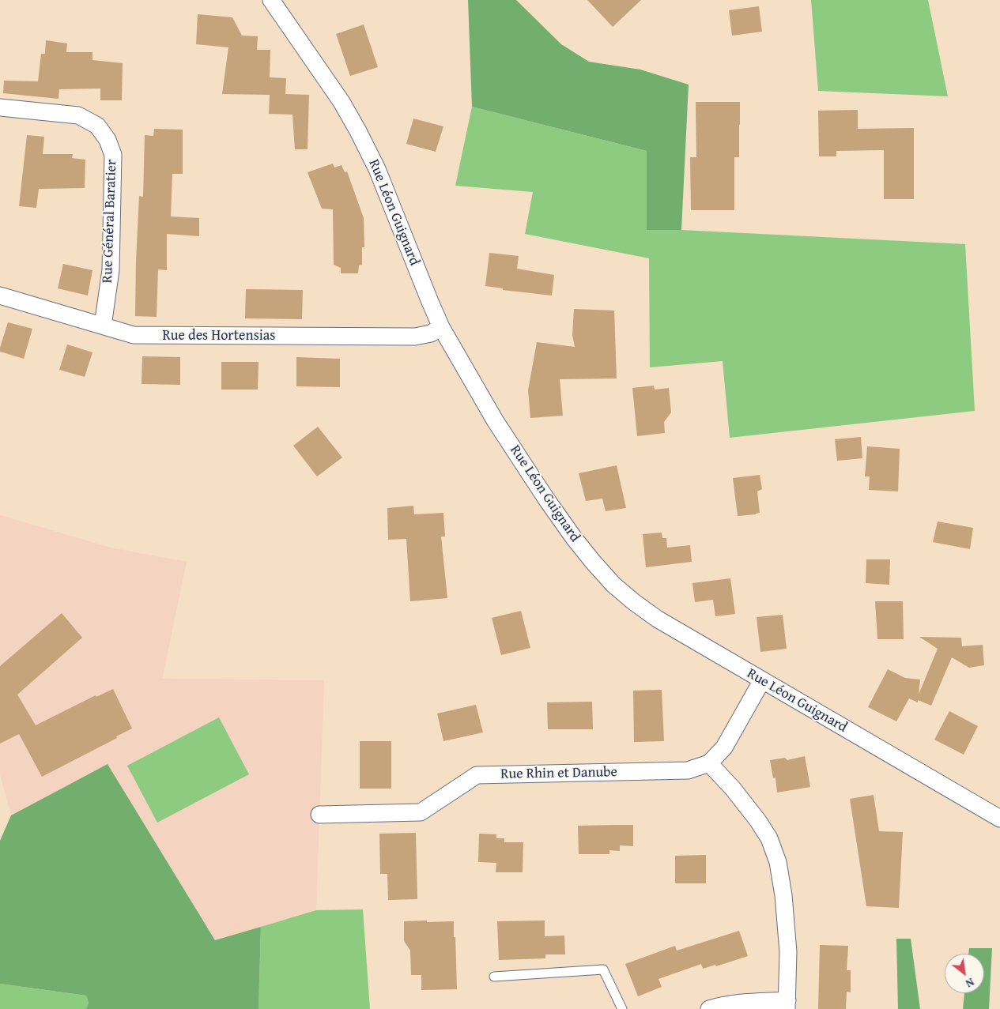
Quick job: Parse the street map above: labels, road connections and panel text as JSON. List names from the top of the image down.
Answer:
{
  "streets": {
    "street": [
      "Rue Léon Guignard",
      "Rue Général Baratier",
      "Rue des Hortensias",
      "Rue Rhin et Danube"
    ]
  },
  "crossings": [
    ["Rue Léon Guignard", "Rue des Hortensias"],
    ["Rue Léon Guignard", "Rue Rhin et Danube"],
    ["Rue Général Baratier", "Rue des Hortensias"]
  ],
  "north": "bottom right"
}
